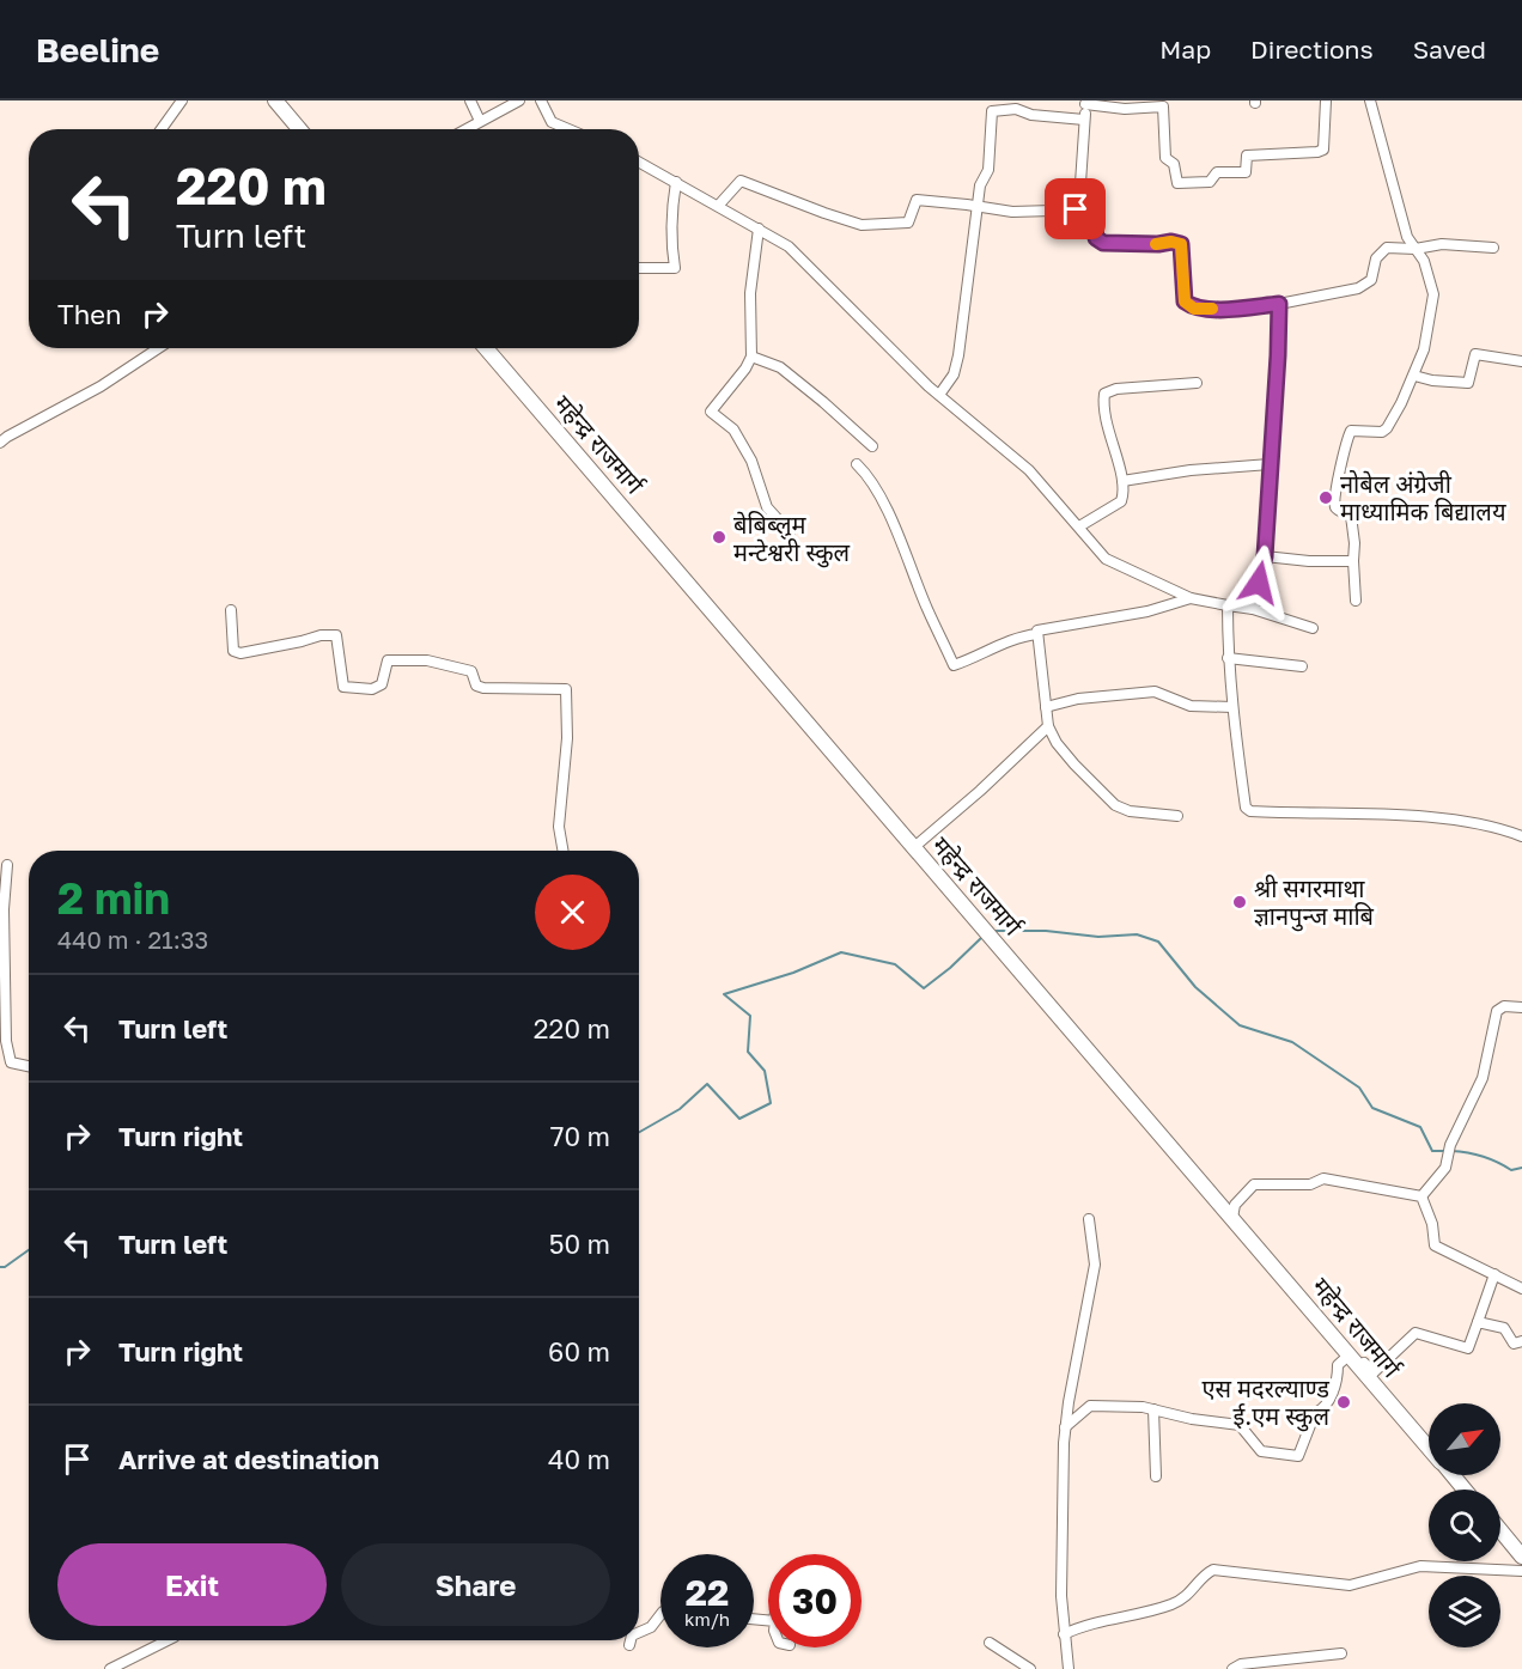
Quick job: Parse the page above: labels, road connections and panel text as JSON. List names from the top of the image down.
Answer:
{
  "streets": {
    "highway": ["महेन्द्र राजमार्ग"]
  },
  "places": [
    "नोबेल अंग्रेजी माध्यामिक बिद्यालय",
    "बेबिब्लुम मन्टेश्वरी स्कुल",
    "श्री सगरमाथा ज्ञानपुन्ज माबि",
    "एस मदरल्याण्ड ई.एम स्कुल"
  ],
  "north": "top right",
  "page": {
    "header": "Beeline",
    "nav": ["Map", "Directions", "Saved"],
    "turn": ["220 m", "Turn left"],
    "then": "Then",
    "heading": ["2 min", "440 m · 21:33"],
    "list": [
      {
        "name": "Turn left",
        "value": "220 m"
      },
      {
        "name": "Turn right",
        "value": "70 m"
      },
      {
        "name": "Turn left",
        "value": "50 m"
      },
      {
        "name": "Turn right",
        "value": "60 m"
      },
      {
        "name": "Arrive at destination",
        "value": "40 m"
      }
    ],
    "buttons": ["Exit", "Share"],
    "speed": "22 km/h",
    "limit": "30"
  }
}
